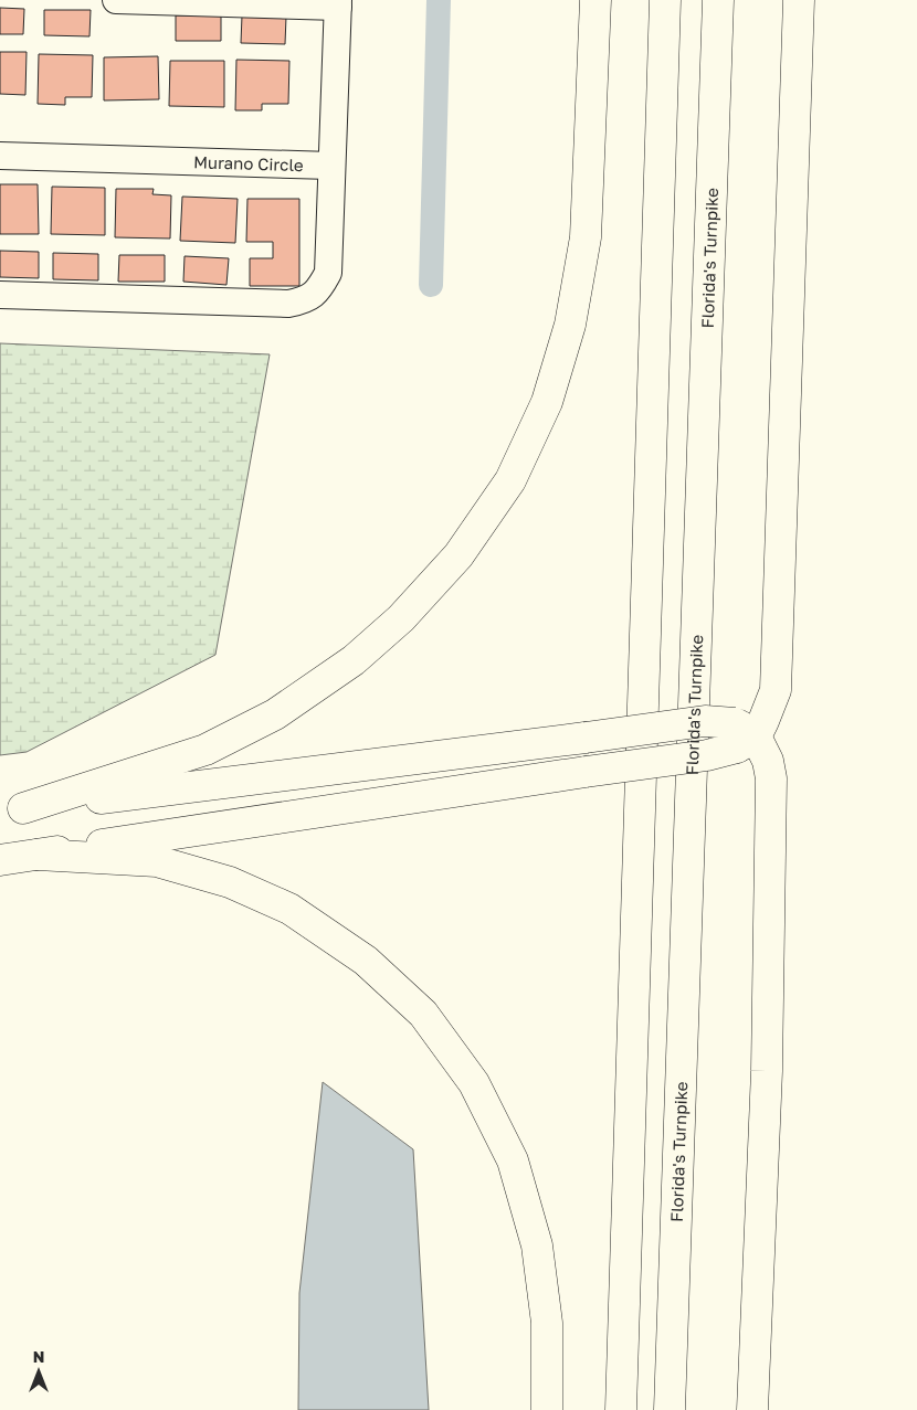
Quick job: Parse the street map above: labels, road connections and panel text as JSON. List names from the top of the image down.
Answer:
{
  "streets": {
    "highway": ["Florida's Turnpike"],
    "street": ["Murano Circle"]
  },
  "north": "top"
}
